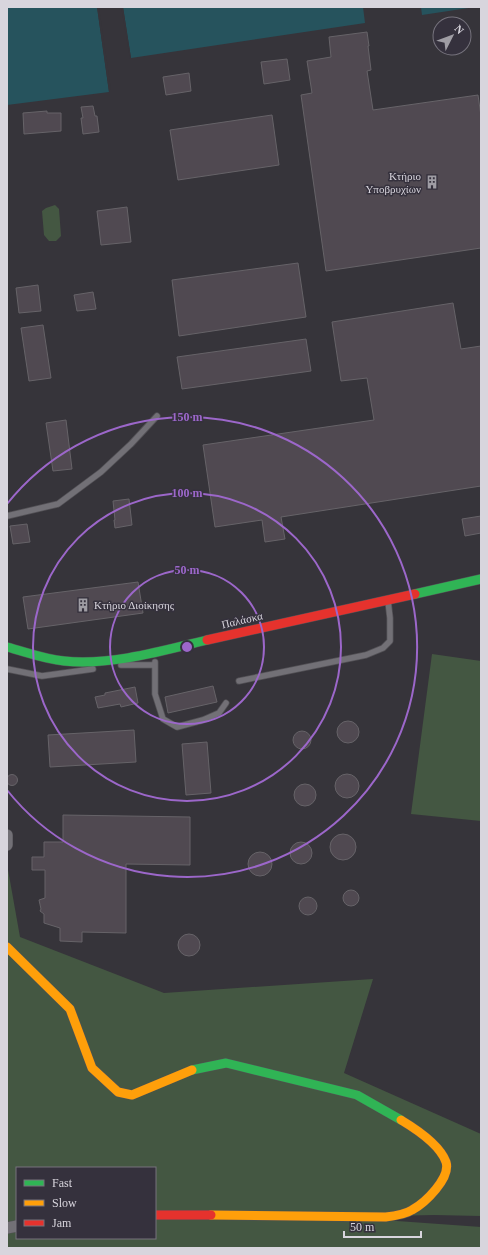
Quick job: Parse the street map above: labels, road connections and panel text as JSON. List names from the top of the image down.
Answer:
{
  "streets": {
    "street": ["Παλάσκα"]
  },
  "places": {
    "building": ["Κτήριο Υποβρυχίων", "Κτήριο Διοίκησης"]
  },
  "legend": ["Fast", "Slow", "Jam"],
  "scale_bar": "50 m",
  "north": "top right",
  "rings": ["150 m", "100 m", "50 m"]
}
